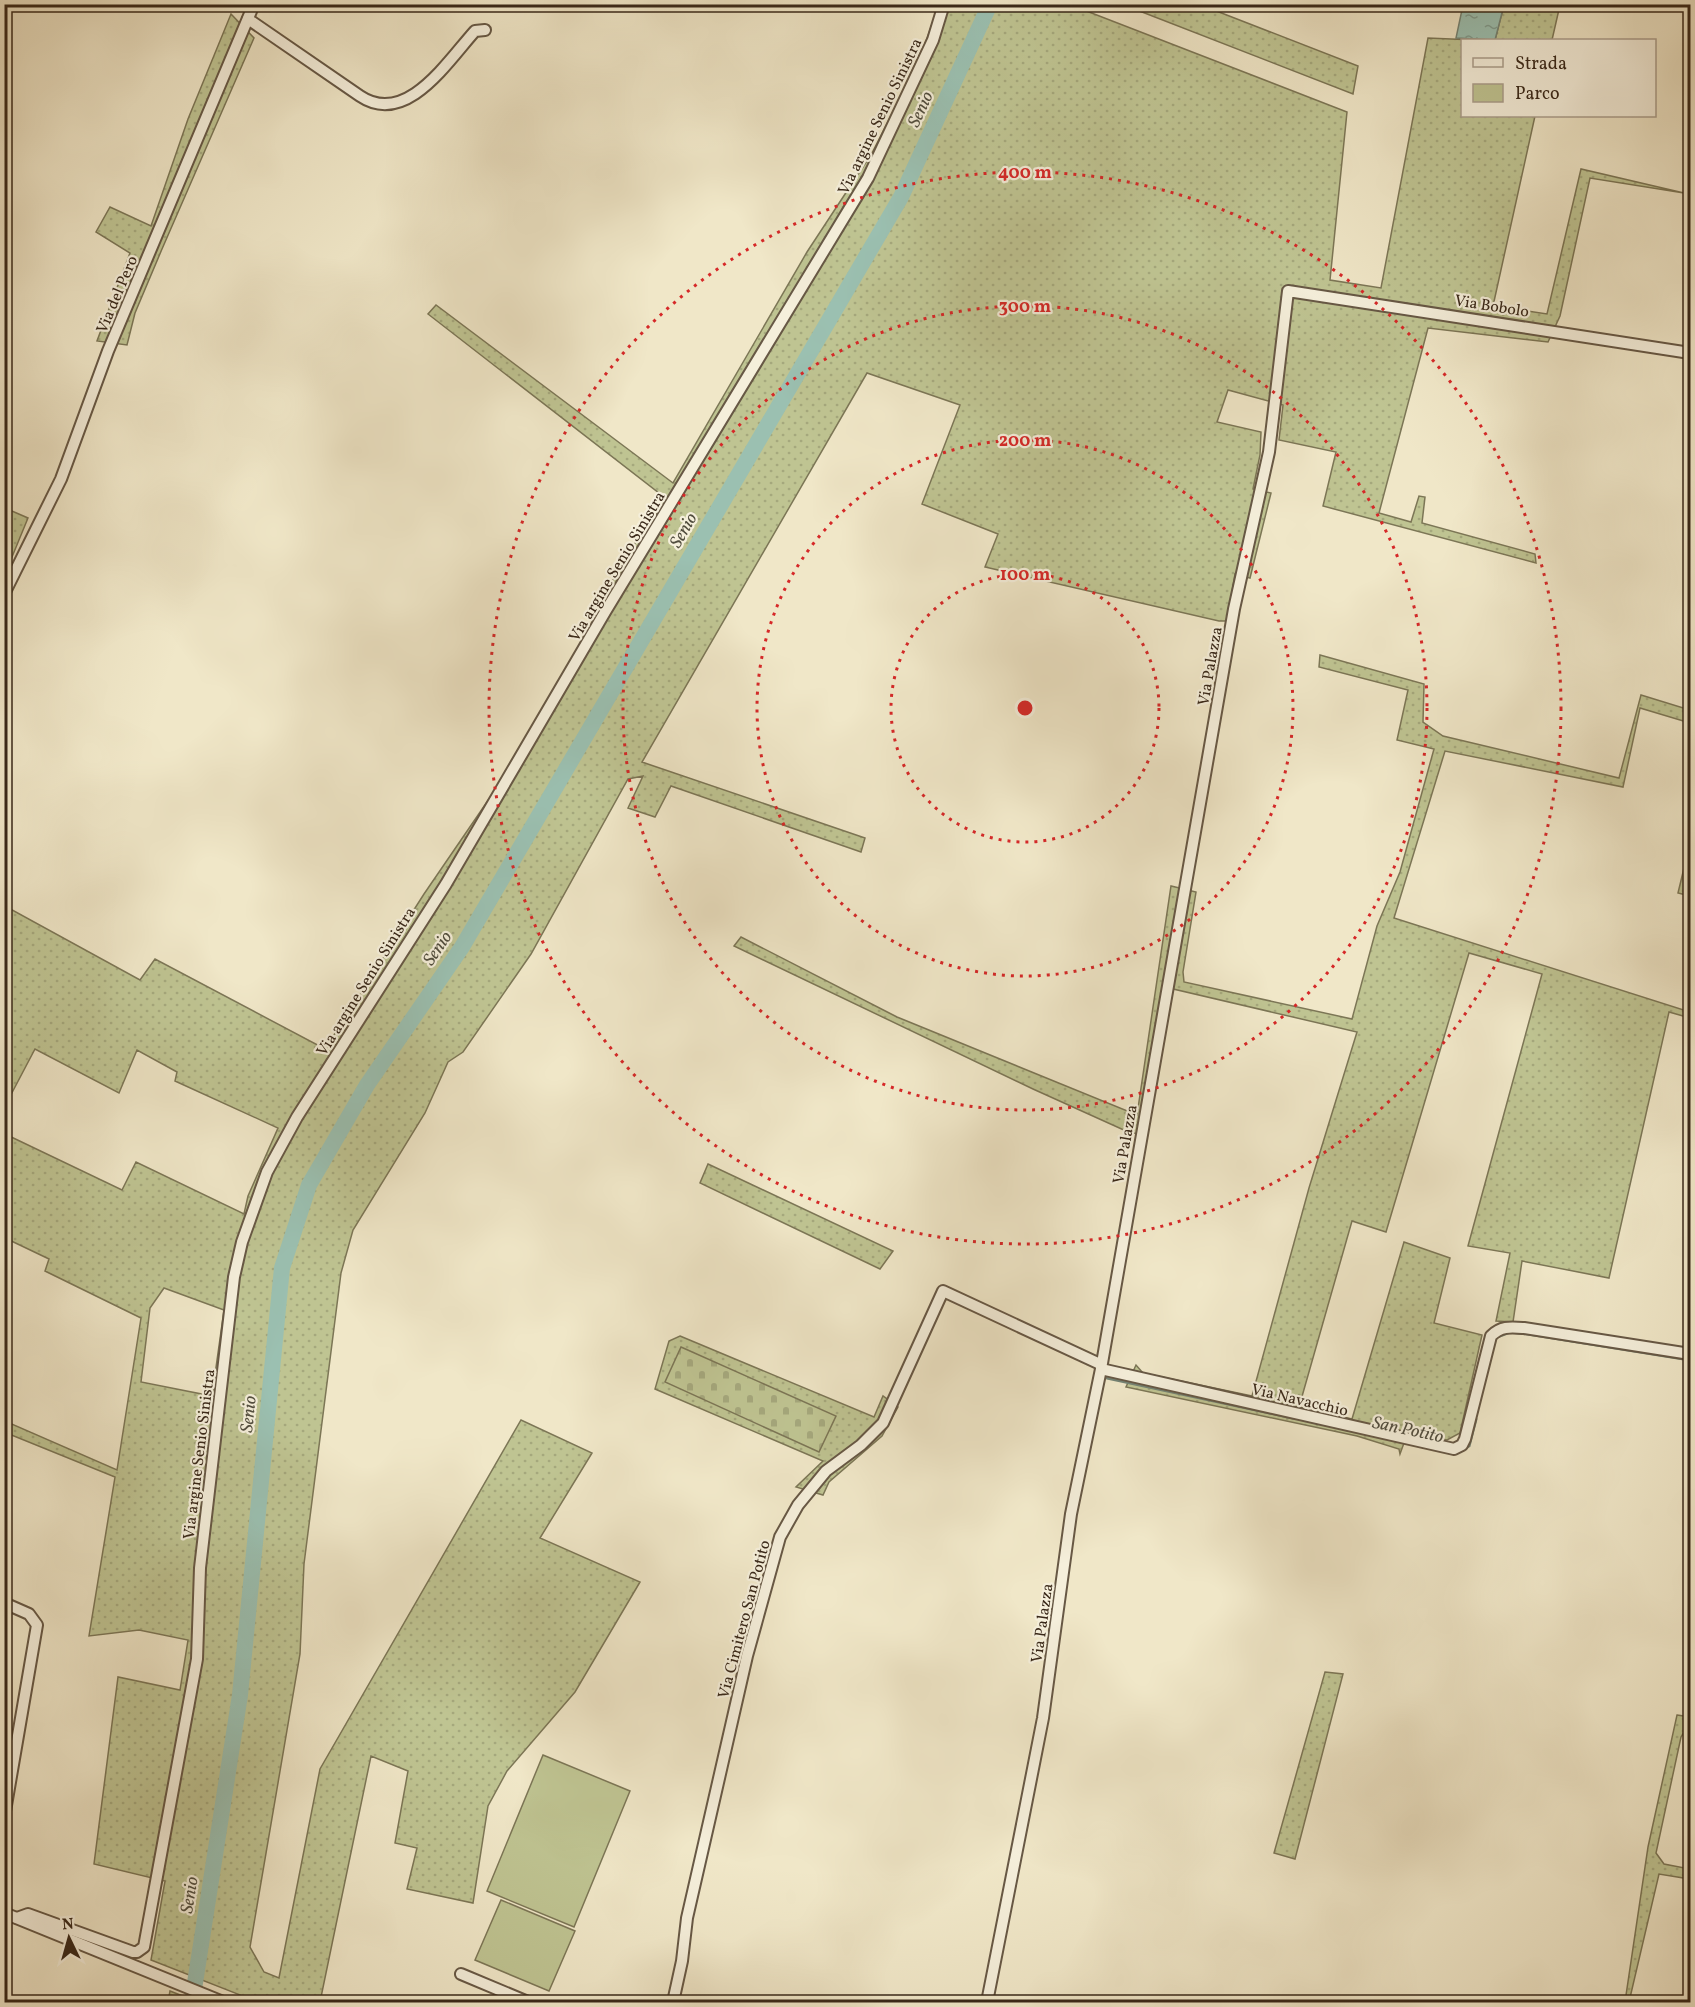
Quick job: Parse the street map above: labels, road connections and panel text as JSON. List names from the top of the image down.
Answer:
{
  "streets": {
    "street": [
      "Via argine Senio Sinistra",
      "Via del Pero",
      "Via Bobolo",
      "Via Palazza",
      "Via Navacchio",
      "Via Cimitero San Potito"
    ]
  },
  "crossings": [
    ["Via Bobolo", "Via Palazza"],
    ["Via Palazza", "Via Navacchio"],
    ["Via Navacchio", "Via Cimitero San Potito"]
  ],
  "water": ["Senio", "San Potito"],
  "legend": ["Strada", "Parco"],
  "north": "top",
  "rings": [
    "400 m",
    "300 m",
    "200 m",
    "100 m"
  ]
}
